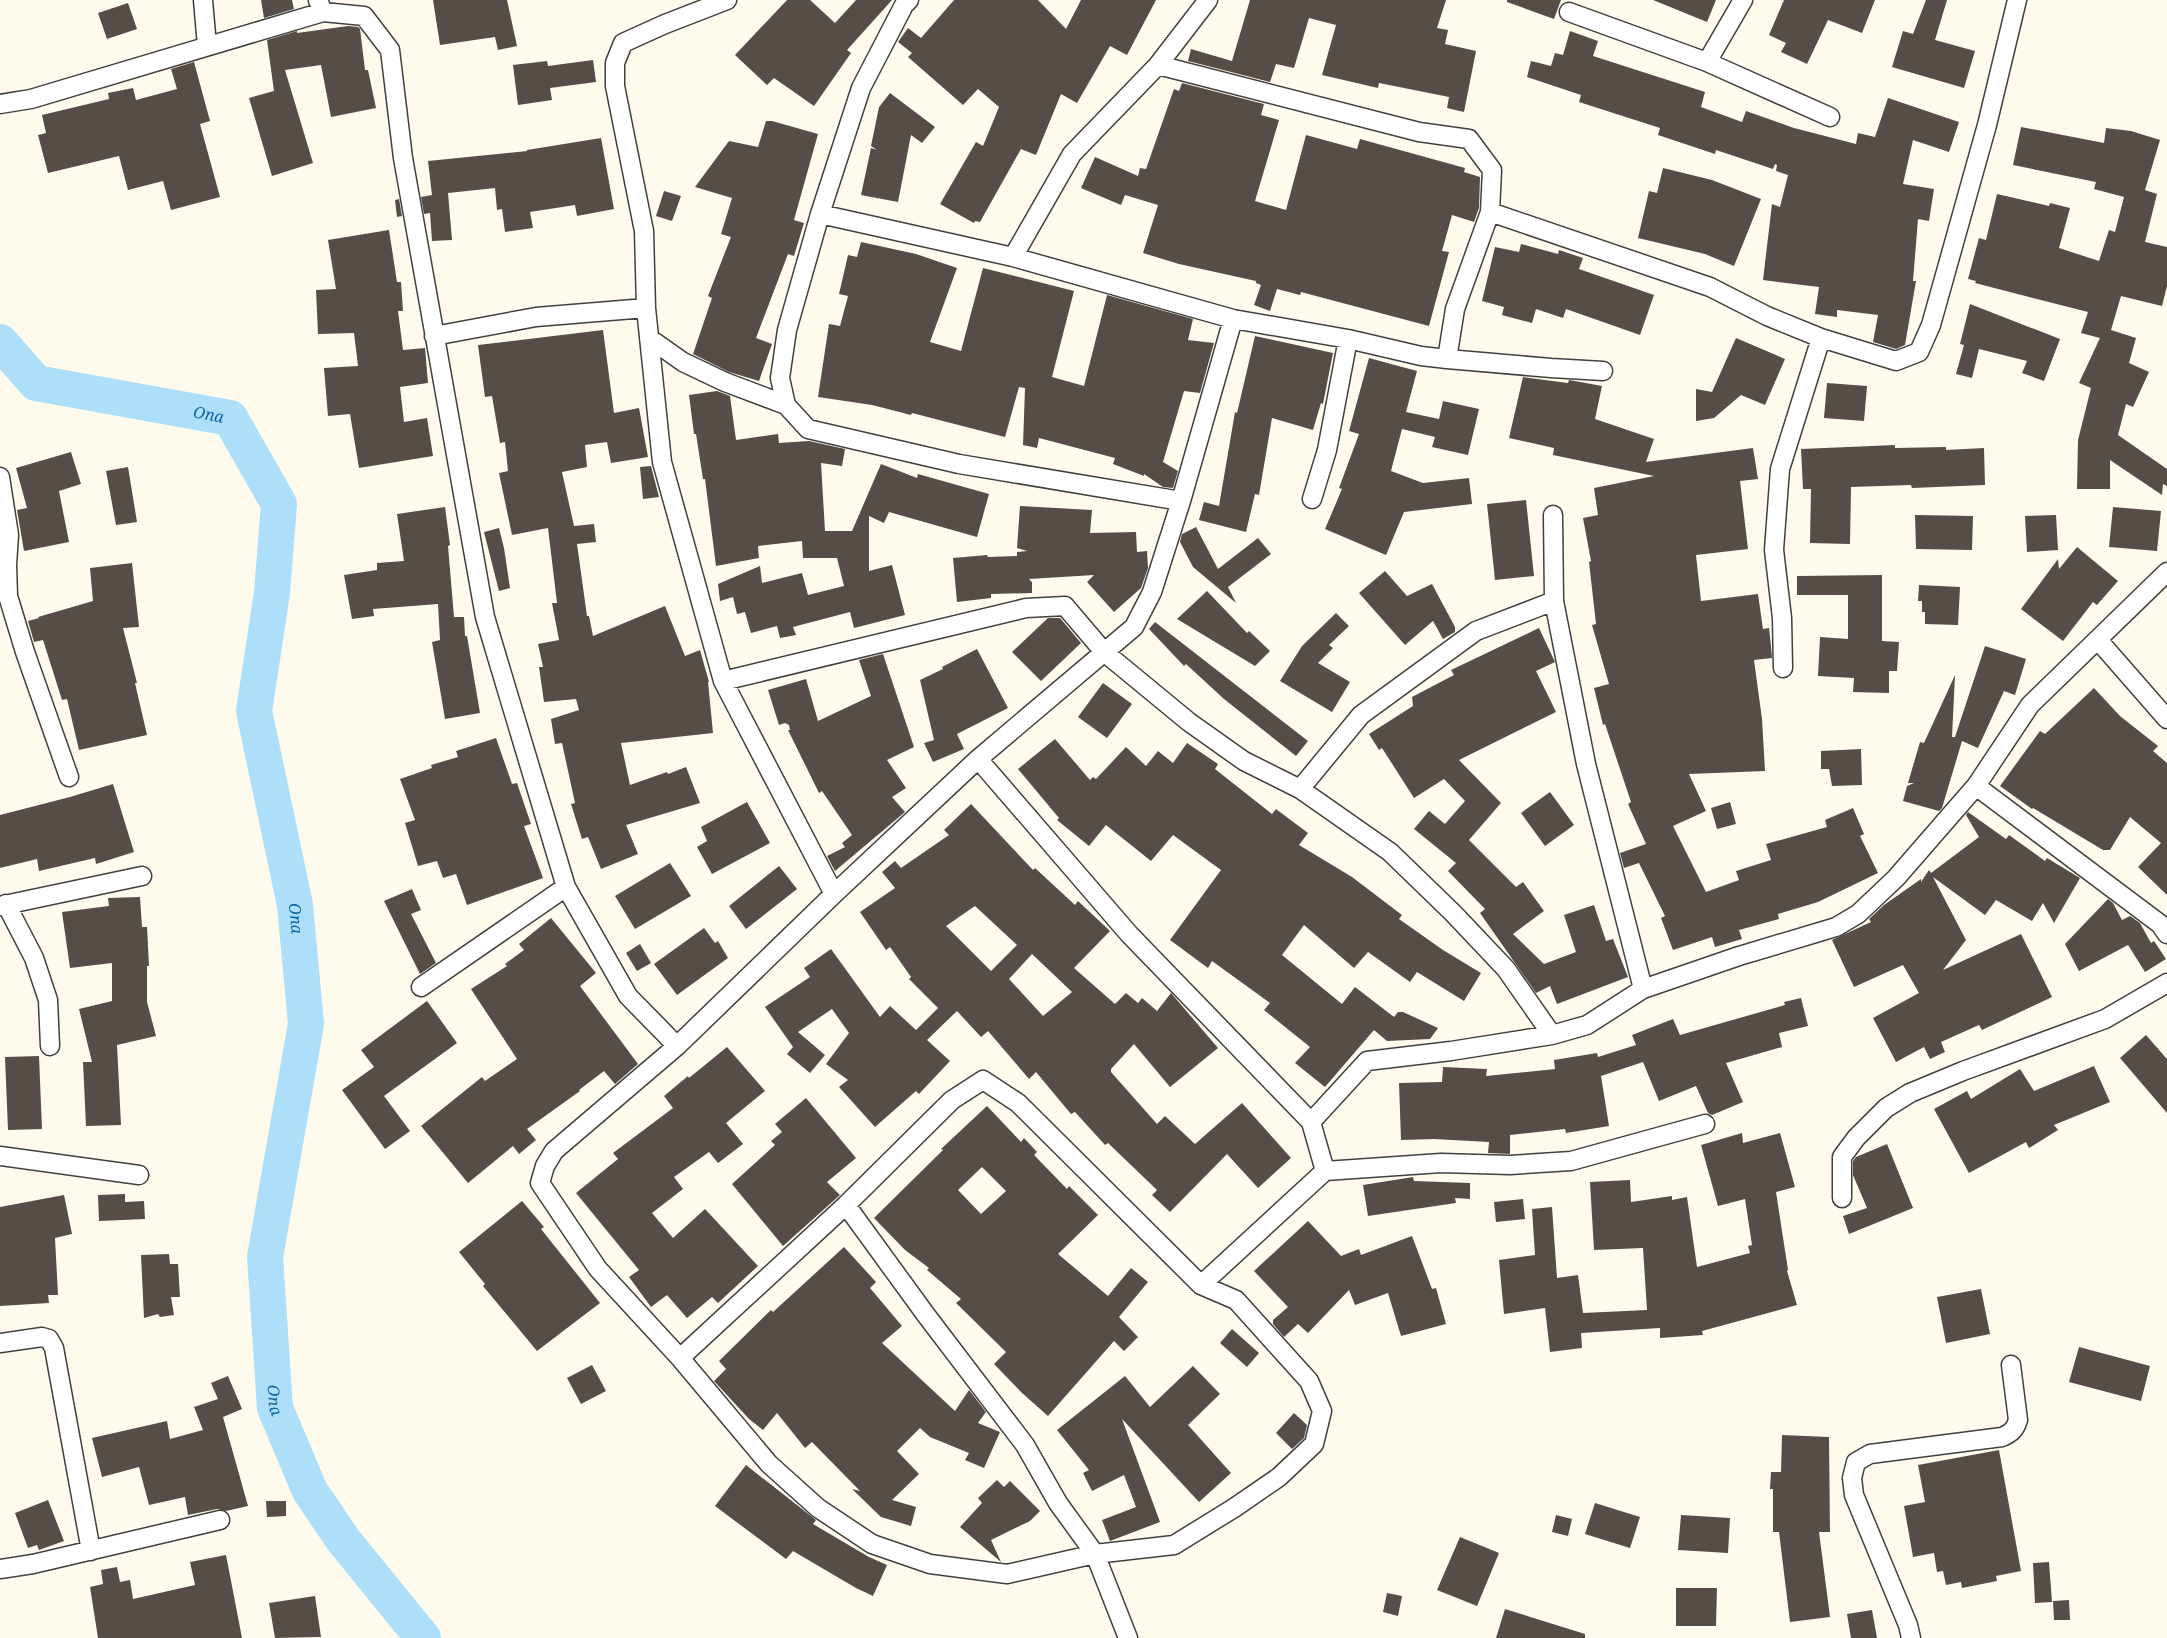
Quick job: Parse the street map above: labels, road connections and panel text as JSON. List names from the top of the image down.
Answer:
{
  "water": ["Ona"]
}
